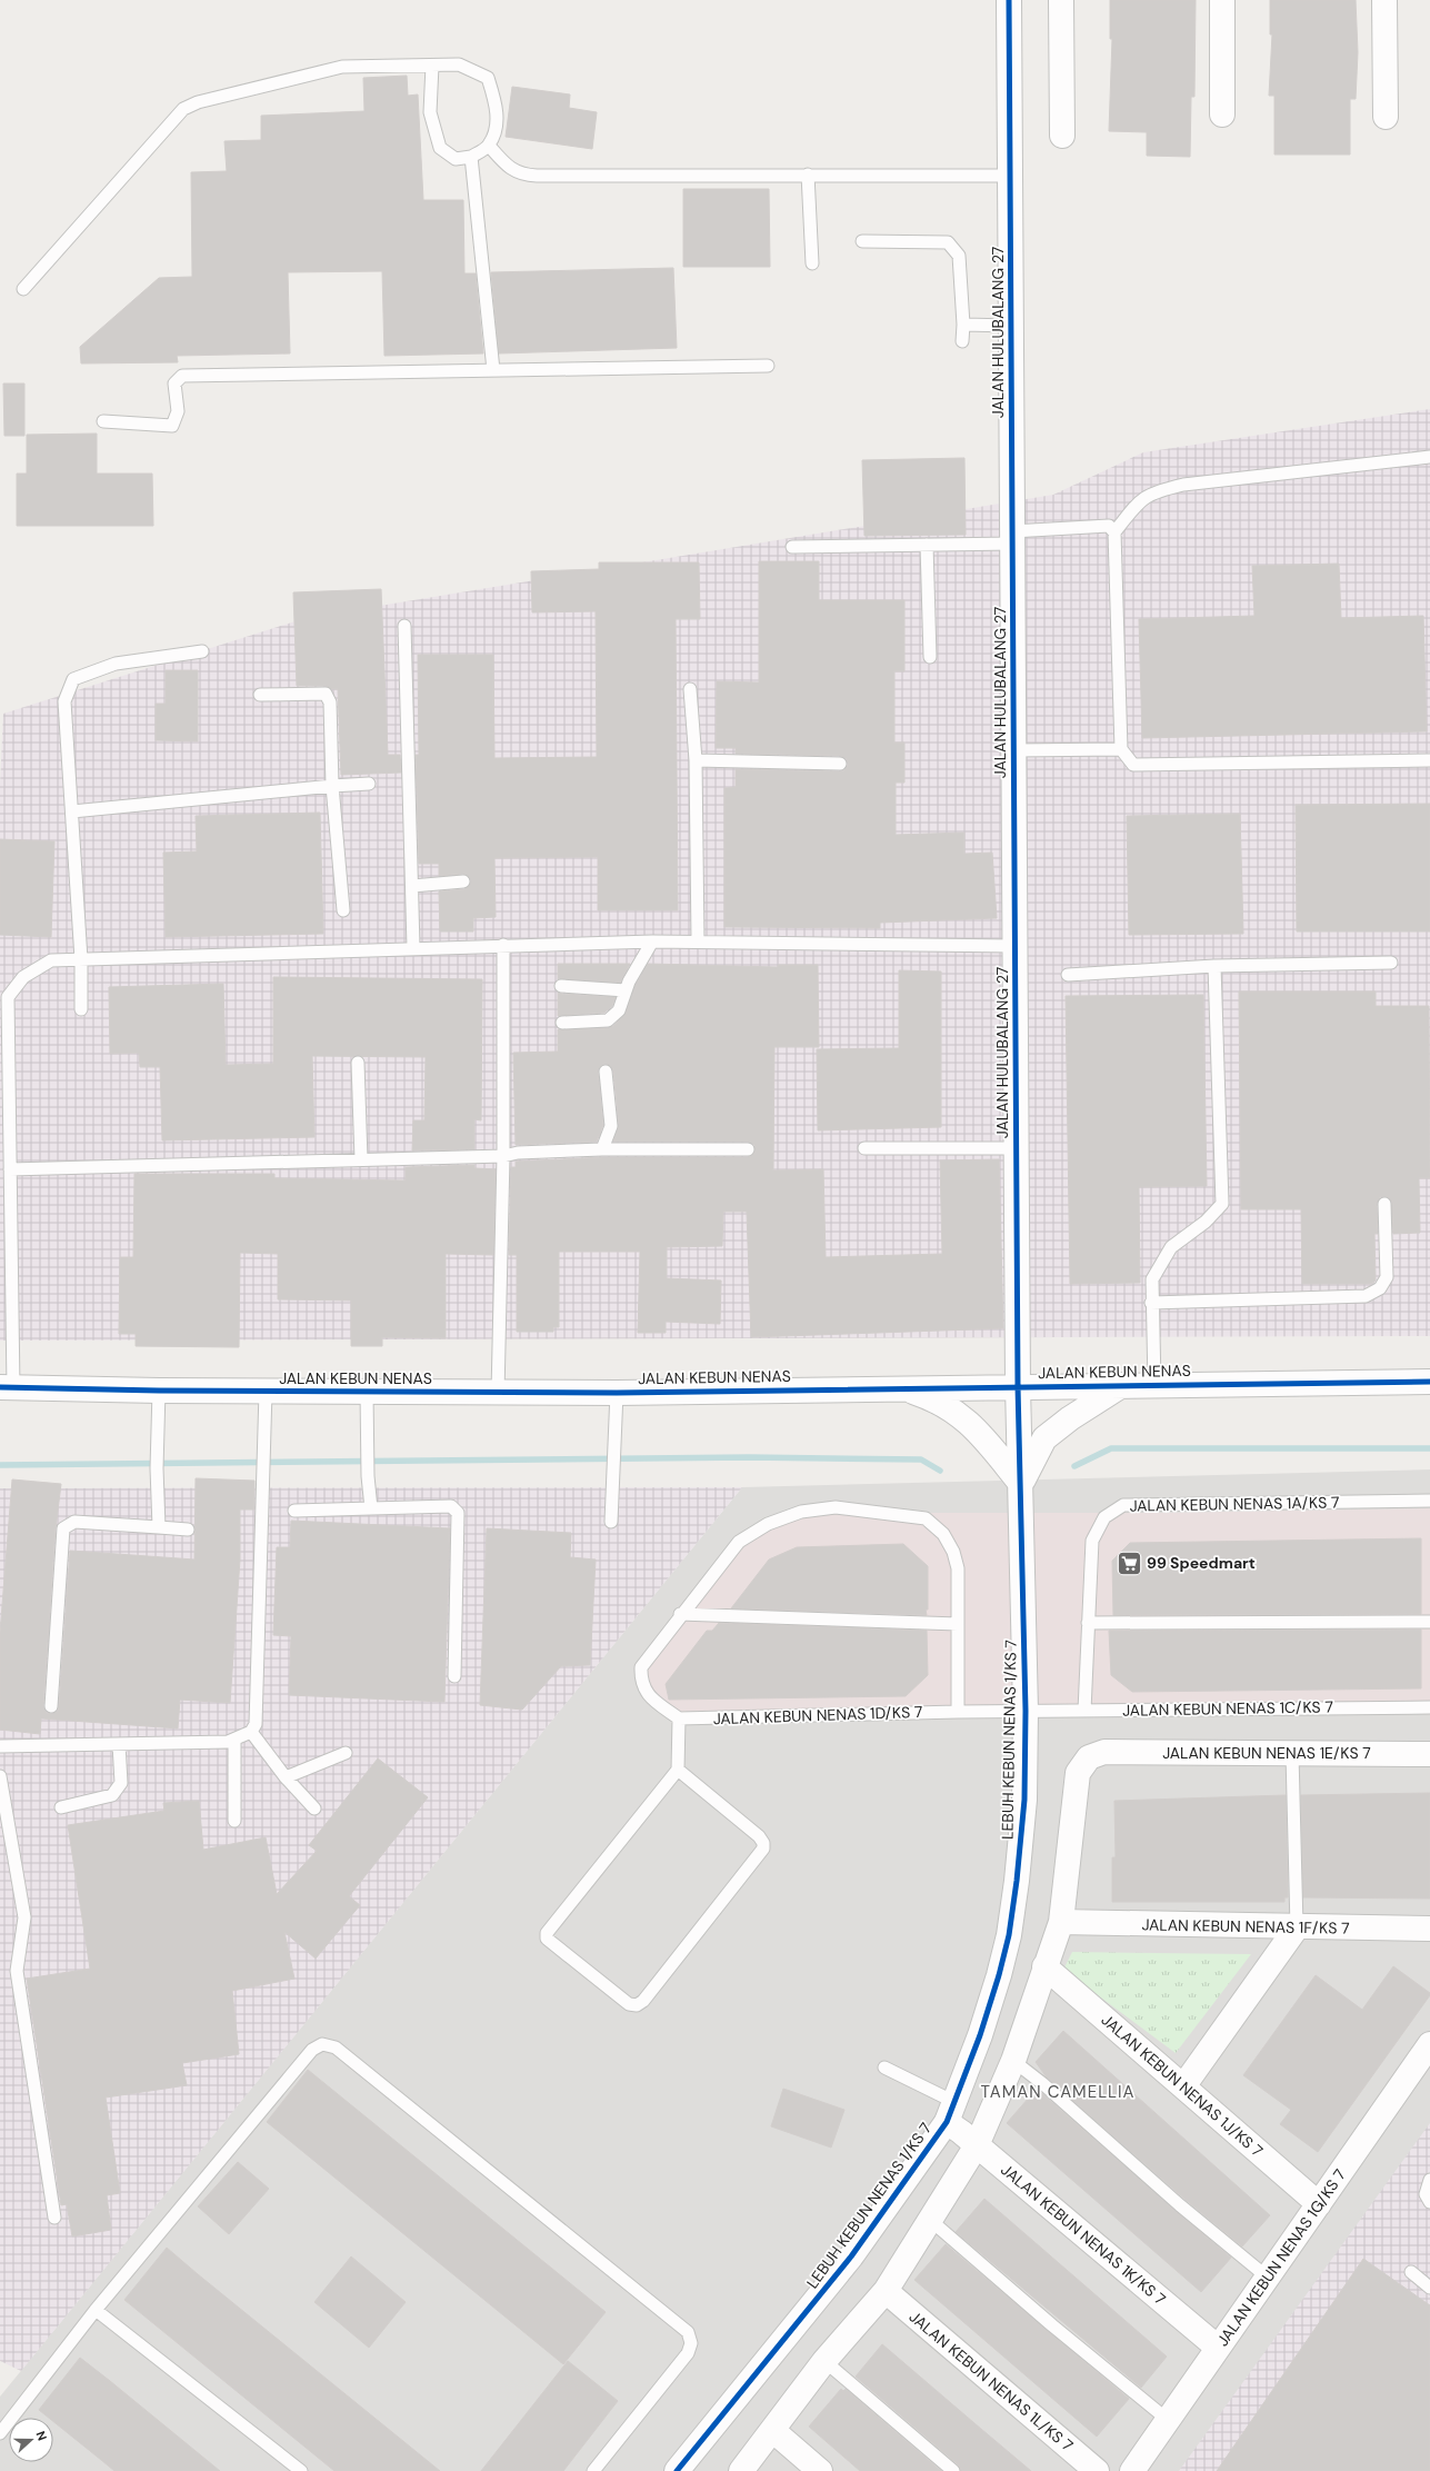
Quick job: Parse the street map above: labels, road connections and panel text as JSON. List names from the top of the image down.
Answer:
{
  "streets": {
    "street": [
      "JALAN HULUBALANG 27",
      "JALAN KEBUN NENAS",
      "LEBUH KEBUN NENAS 1/KS 7",
      "JALAN KEBUN NENAS 1E/KS 7",
      "JALAN KEBUN NENAS 1F/KS 7",
      "JALAN KEBUN NENAS 1J/KS 7",
      "JALAN KEBUN NENAS 1K/KS 7",
      "JALAN KEBUN NENAS 1G/KS 7",
      "JALAN KEBUN NENAS 1L/KS 7"
    ],
    "lane": ["JALAN KEBUN NENAS 1A/KS 7", "JALAN KEBUN NENAS 1C/KS 7", "JALAN KEBUN NENAS 1D/KS 7"]
  },
  "crossings": [
    ["JALAN HULUBALANG 27", "JALAN KEBUN NENAS"],
    ["JALAN HULUBALANG 27", "LEBUH KEBUN NENAS 1/KS 7"],
    ["JALAN KEBUN NENAS", "LEBUH KEBUN NENAS 1/KS 7"],
    ["JALAN KEBUN NENAS 1A/KS 7", "JALAN KEBUN NENAS 1C/KS 7"],
    ["JALAN KEBUN NENAS 1C/KS 7", "JALAN KEBUN NENAS 1D/KS 7"],
    ["JALAN KEBUN NENAS 1C/KS 7", "LEBUH KEBUN NENAS 1/KS 7"],
    ["JALAN KEBUN NENAS 1D/KS 7", "LEBUH KEBUN NENAS 1/KS 7"],
    ["LEBUH KEBUN NENAS 1/KS 7", "JALAN KEBUN NENAS 1K/KS 7"],
    ["JALAN KEBUN NENAS 1E/KS 7", "JALAN KEBUN NENAS 1F/KS 7"],
    ["JALAN KEBUN NENAS 1J/KS 7", "JALAN KEBUN NENAS 1G/KS 7"],
    ["JALAN KEBUN NENAS 1K/KS 7", "JALAN KEBUN NENAS 1G/KS 7"]
  ],
  "districts": ["TAMAN CAMELLIA"],
  "places": {
    "supermarket": ["99 Speedmart"]
  },
  "north": "right"
}
